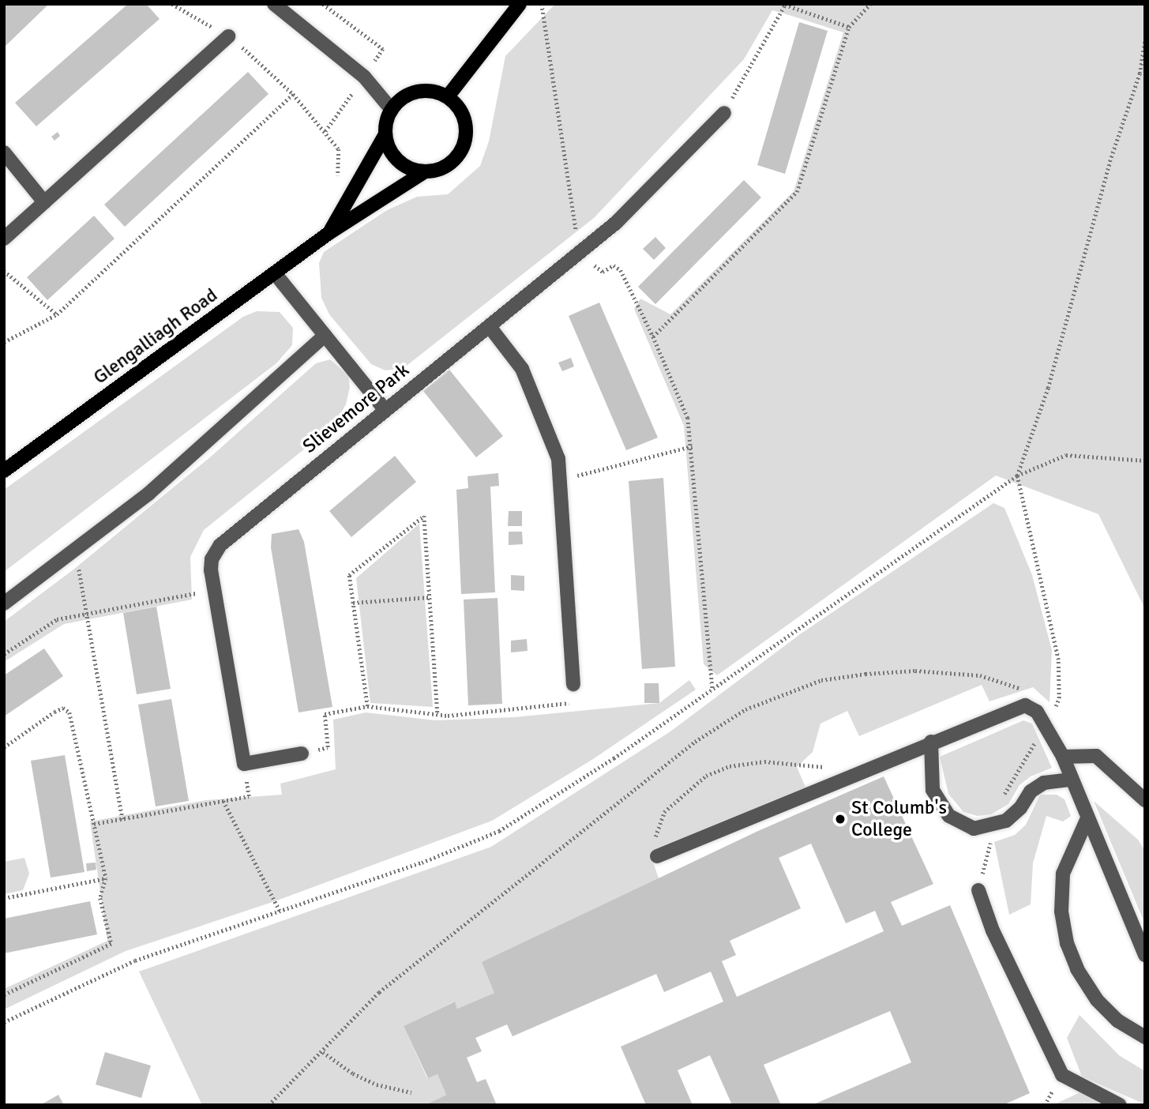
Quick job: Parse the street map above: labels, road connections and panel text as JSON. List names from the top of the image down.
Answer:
{
  "streets": {
    "main road": ["Glengalliagh Road"],
    "street": ["Slievemore Park"]
  },
  "places": ["St Columb's College"]
}
